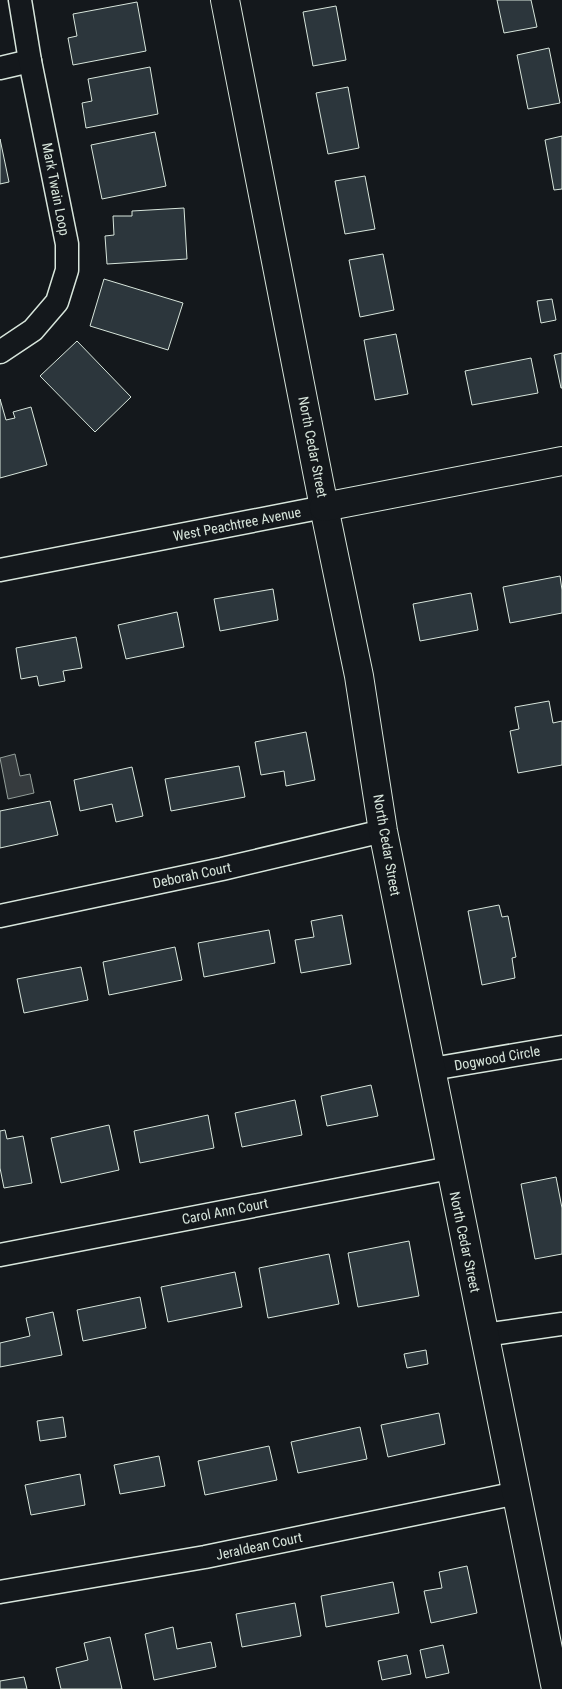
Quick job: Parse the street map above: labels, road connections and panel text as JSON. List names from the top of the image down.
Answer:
{
  "streets": {
    "street": [
      "Mark Twain Loop",
      "North Cedar Street",
      "West Peachtree Avenue",
      "Deborah Court",
      "Dogwood Circle",
      "Carol Ann Court",
      "Jeraldean Court"
    ]
  },
  "crossings": [
    ["North Cedar Street", "West Peachtree Avenue"],
    ["North Cedar Street", "Deborah Court"],
    ["North Cedar Street", "Dogwood Circle"],
    ["North Cedar Street", "Carol Ann Court"],
    ["North Cedar Street", "Jeraldean Court"]
  ]
}
